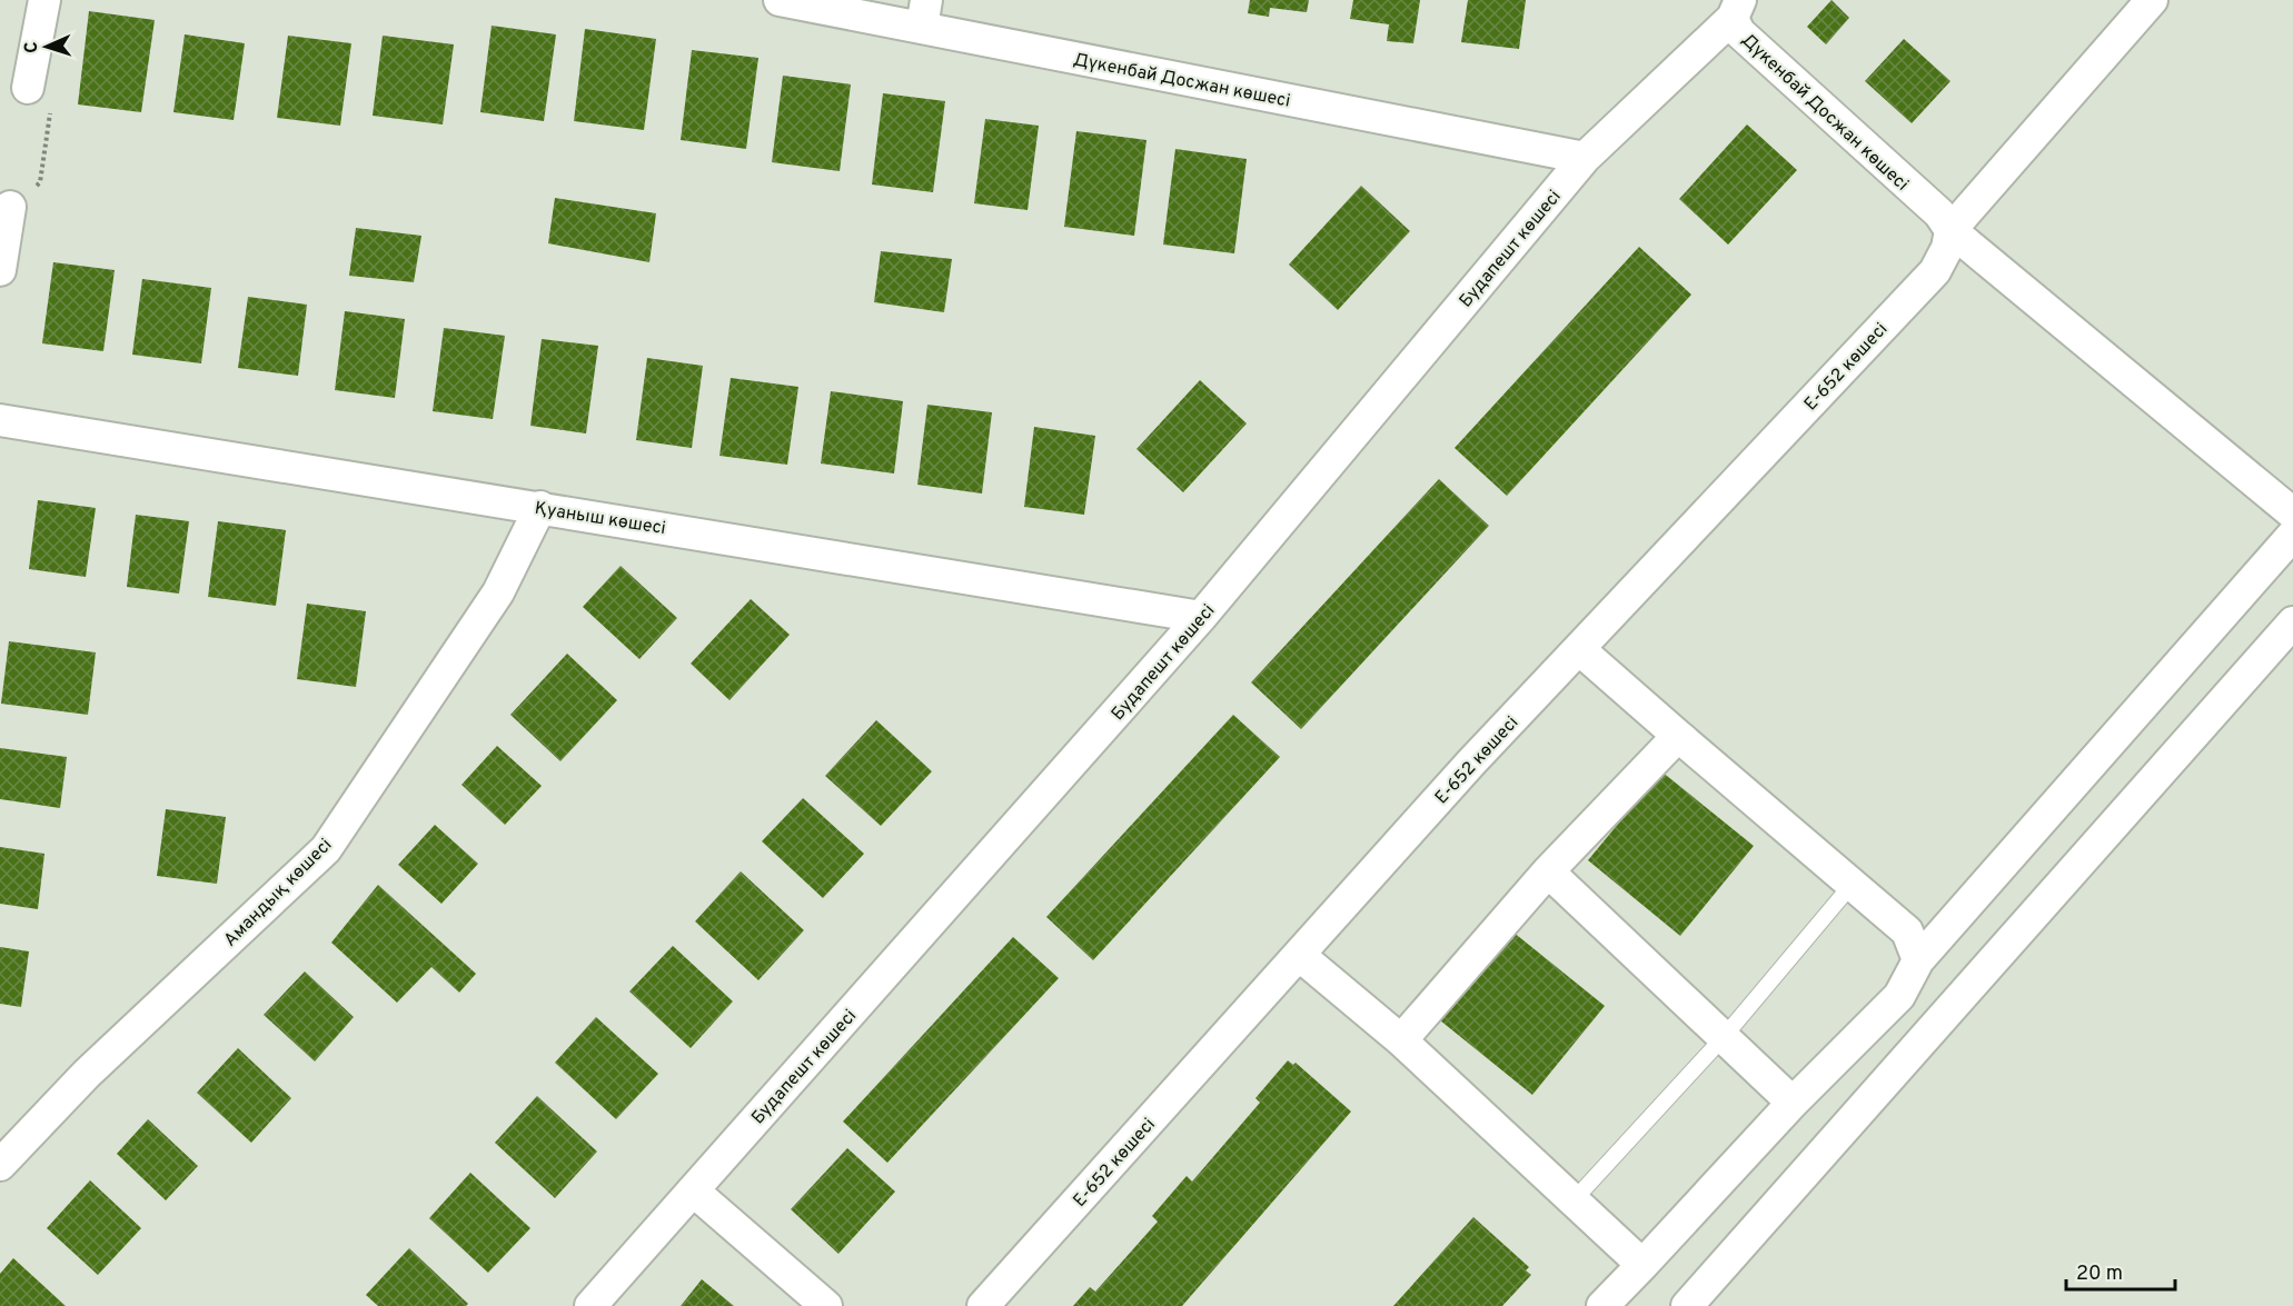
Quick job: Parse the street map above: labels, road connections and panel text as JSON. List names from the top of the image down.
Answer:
{
  "streets": {
    "street": [
      "Дүкенбай Досжан көшесі",
      "Будапешт көшесі",
      "Е-652 көшесі",
      "Қуаныш көшесі",
      "Амандық көшесі"
    ]
  },
  "crossings": [
    ["Дүкенбай Досжан көшесі", "Будапешт көшесі"],
    ["Дүкенбай Досжан көшесі", "Е-652 көшесі"],
    ["Будапешт көшесі", "Қуаныш көшесі"],
    ["Қуаныш көшесі", "Амандық көшесі"]
  ],
  "scale_bar": "20 m",
  "north": "left"
}
